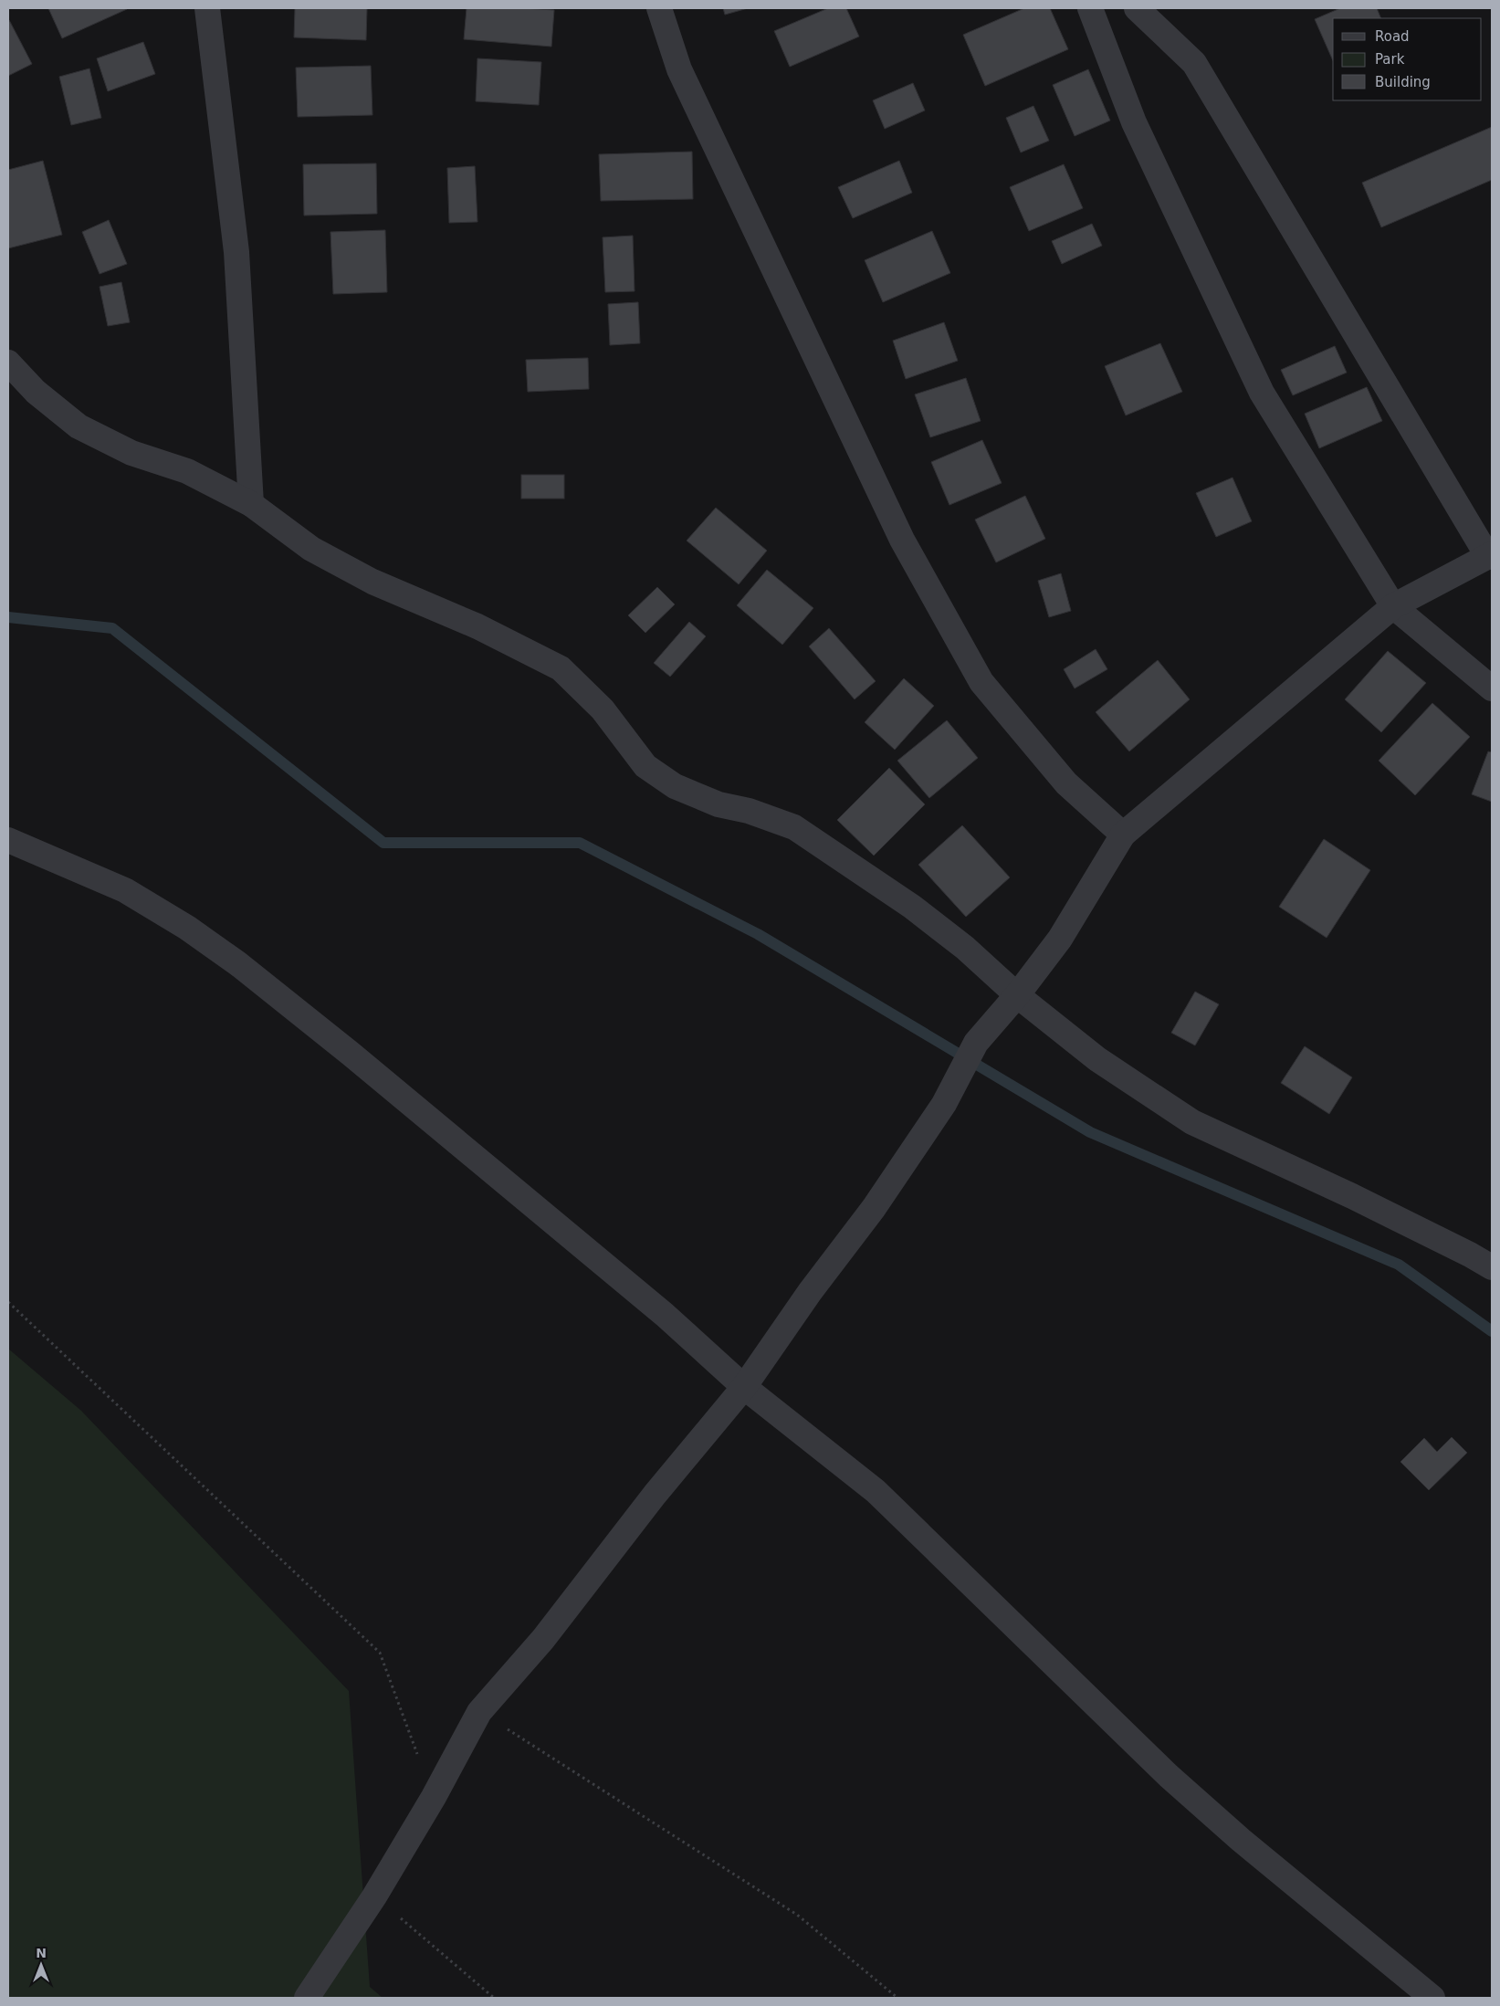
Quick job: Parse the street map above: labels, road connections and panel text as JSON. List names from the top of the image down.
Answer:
{
  "legend": ["Road", "Park", "Building"],
  "north": "top"
}
